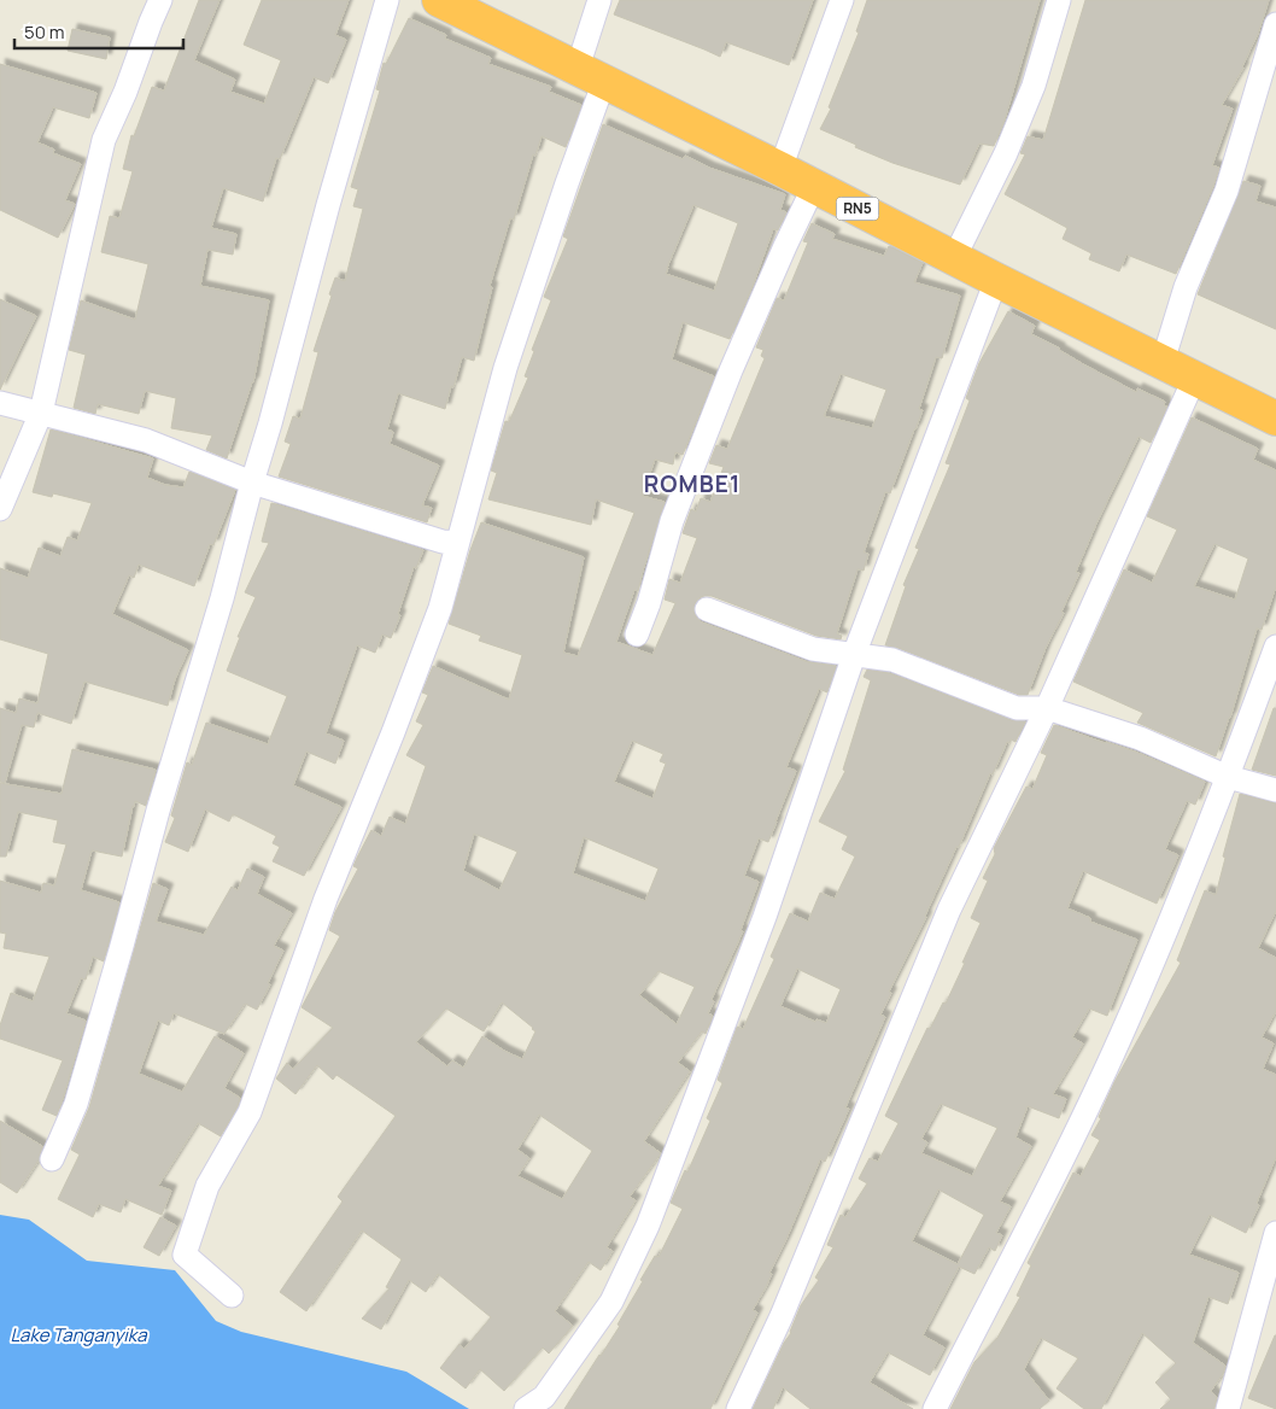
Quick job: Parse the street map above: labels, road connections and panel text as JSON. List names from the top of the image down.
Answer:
{
  "streets": {
    "highway": ["RN5"]
  },
  "districts": ["ROMBE1"],
  "water": ["Lake Tanganyika"],
  "scale_bar": "50 m"
}
